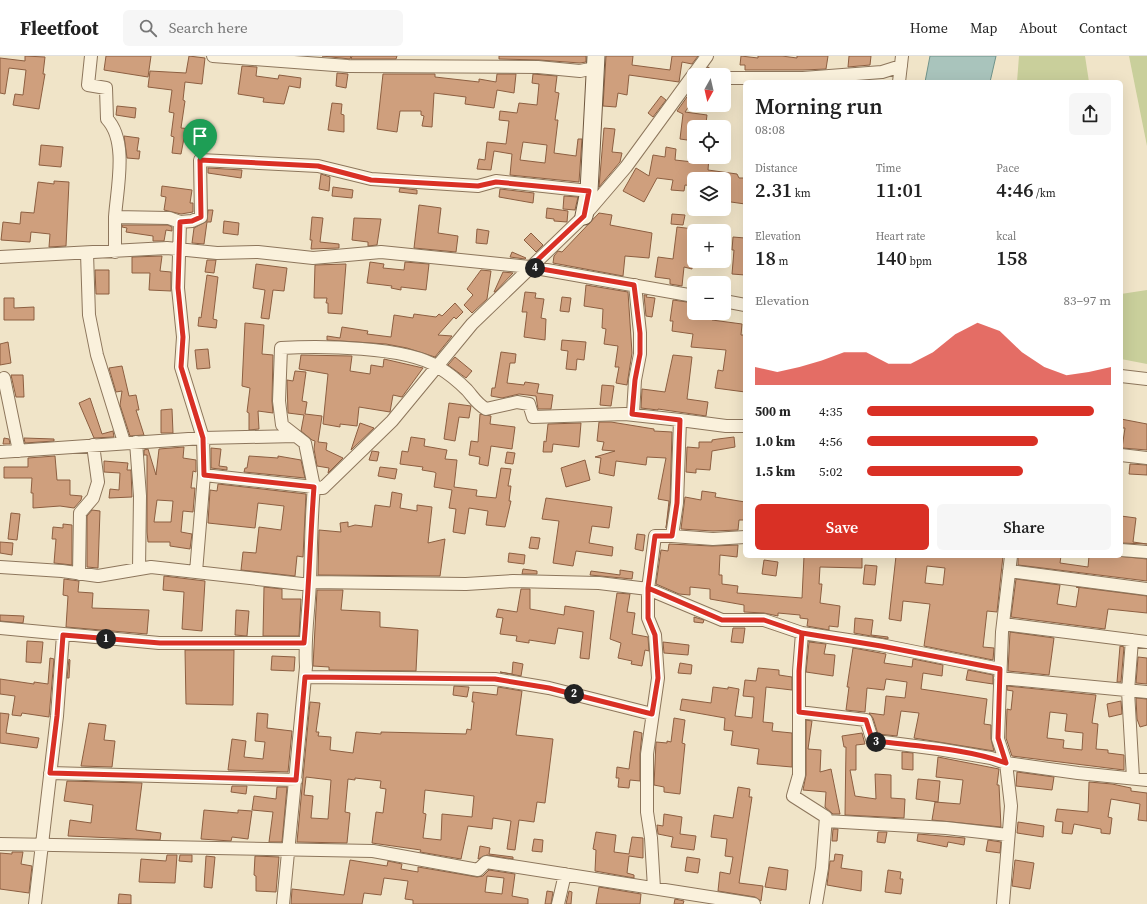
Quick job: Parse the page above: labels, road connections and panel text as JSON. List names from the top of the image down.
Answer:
{
  "north": "bottom",
  "page": {
    "header": "Fleetfoot",
    "search": "Search here",
    "nav": [
      "Home",
      "Map",
      "About",
      "Contact"
    ],
    "map_buttons": ["+", "−"],
    "heading": ["Morning run", "08:08"],
    "stats": [
      ["Distance", "2.31 km"],
      ["Time", "11:01"],
      ["Pace", "4:46 /km"],
      ["Elevation", "18 m"],
      ["Heart rate", "140 bpm"],
      ["kcal", "158"]
    ],
    "pins": [
      "4",
      "1",
      "2",
      "3"
    ],
    "chart": ["Elevation", "83–97 m"],
    "list": [
      {
        "name": "500 m",
        "note": "4:35"
      },
      {
        "name": "1.0 km",
        "note": "4:56"
      },
      {
        "name": "1.5 km",
        "note": "5:02"
      }
    ],
    "buttons": ["Save", "Share"]
  }
}
